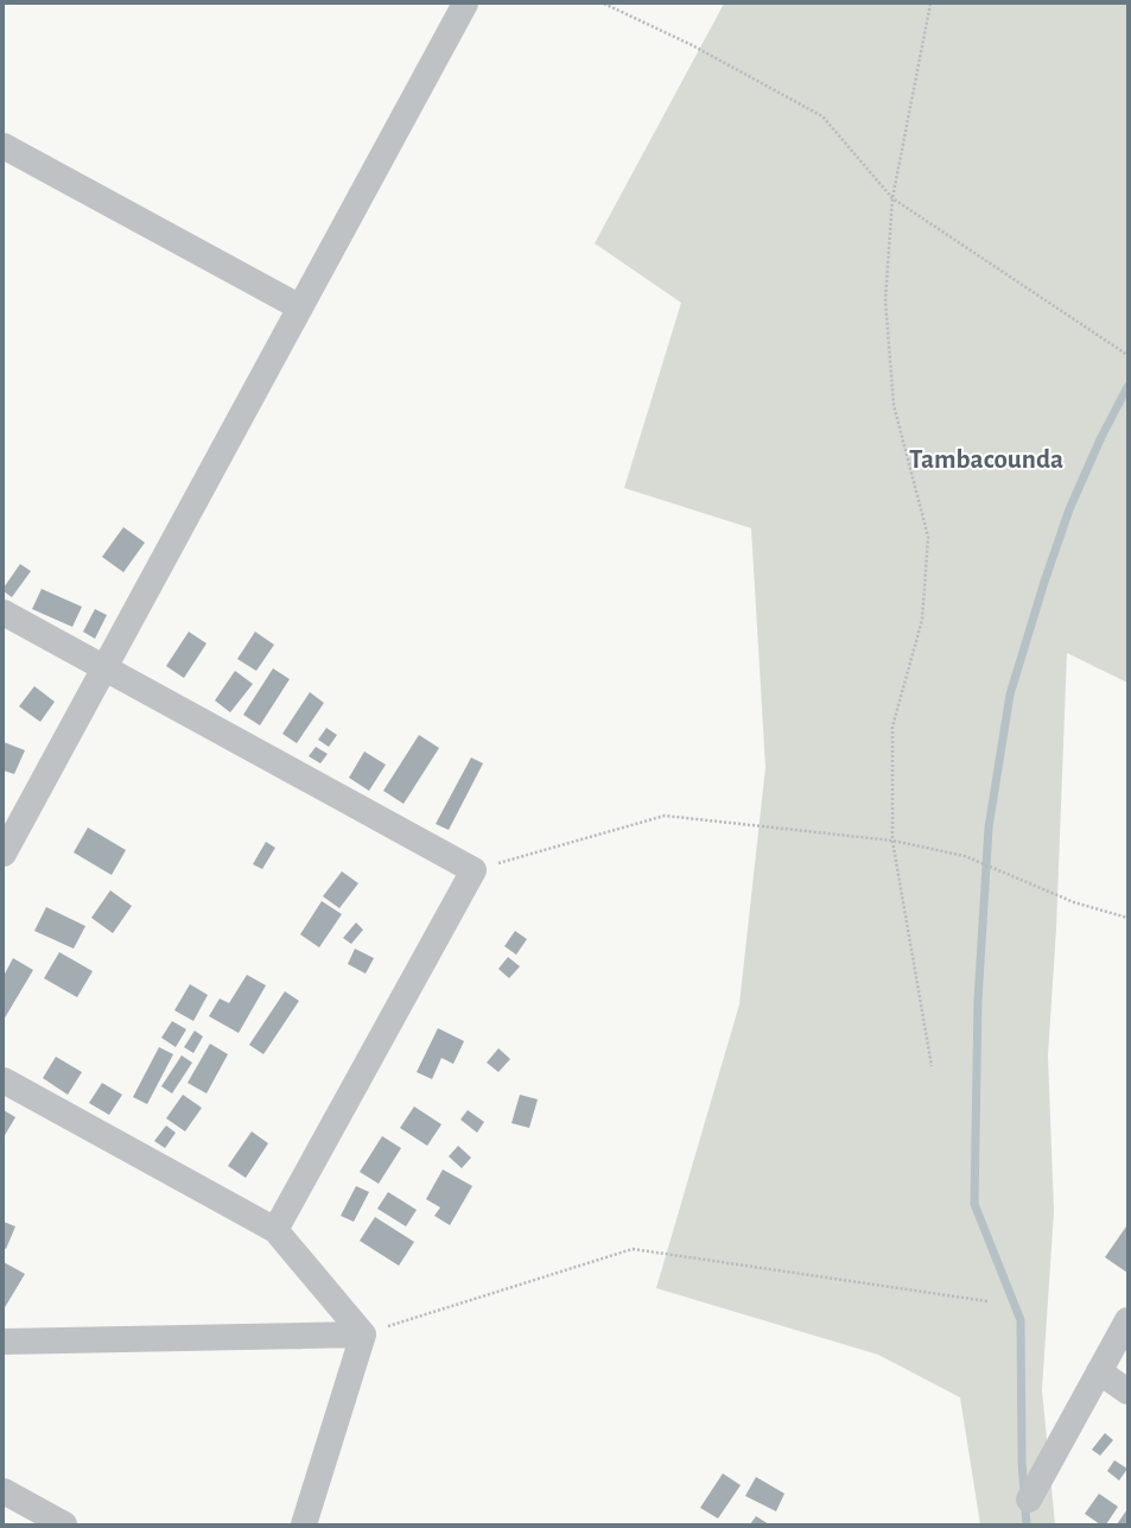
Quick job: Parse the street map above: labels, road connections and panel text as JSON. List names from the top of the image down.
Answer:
{
  "districts": ["Tambacounda"]
}
